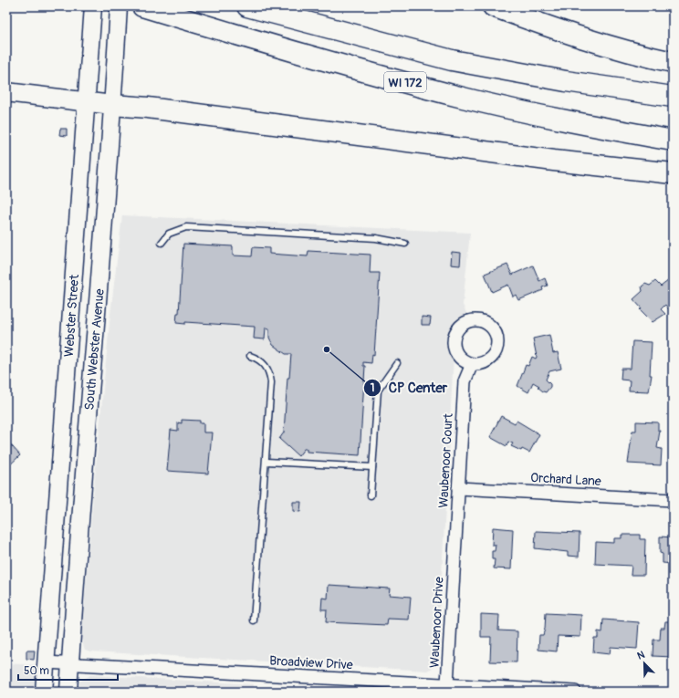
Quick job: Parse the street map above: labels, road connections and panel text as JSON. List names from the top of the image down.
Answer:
{
  "streets": {
    "highway": ["WI 172"],
    "main road": ["Webster Street", "South Webster Avenue"],
    "street": [
      "Waubenoor Court",
      "Orchard Lane",
      "Waubenoor Drive",
      "Broadview Drive"
    ]
  },
  "crossings": [
    ["Webster Street", "Broadview Drive"],
    ["South Webster Avenue", "Broadview Drive"],
    ["Waubenoor Court", "Orchard Lane"],
    ["Waubenoor Court", "Waubenoor Drive"],
    ["Waubenoor Drive", "Broadview Drive"]
  ],
  "places": ["CP Center"],
  "scale_bar": "50 m",
  "north": "top left"
}
